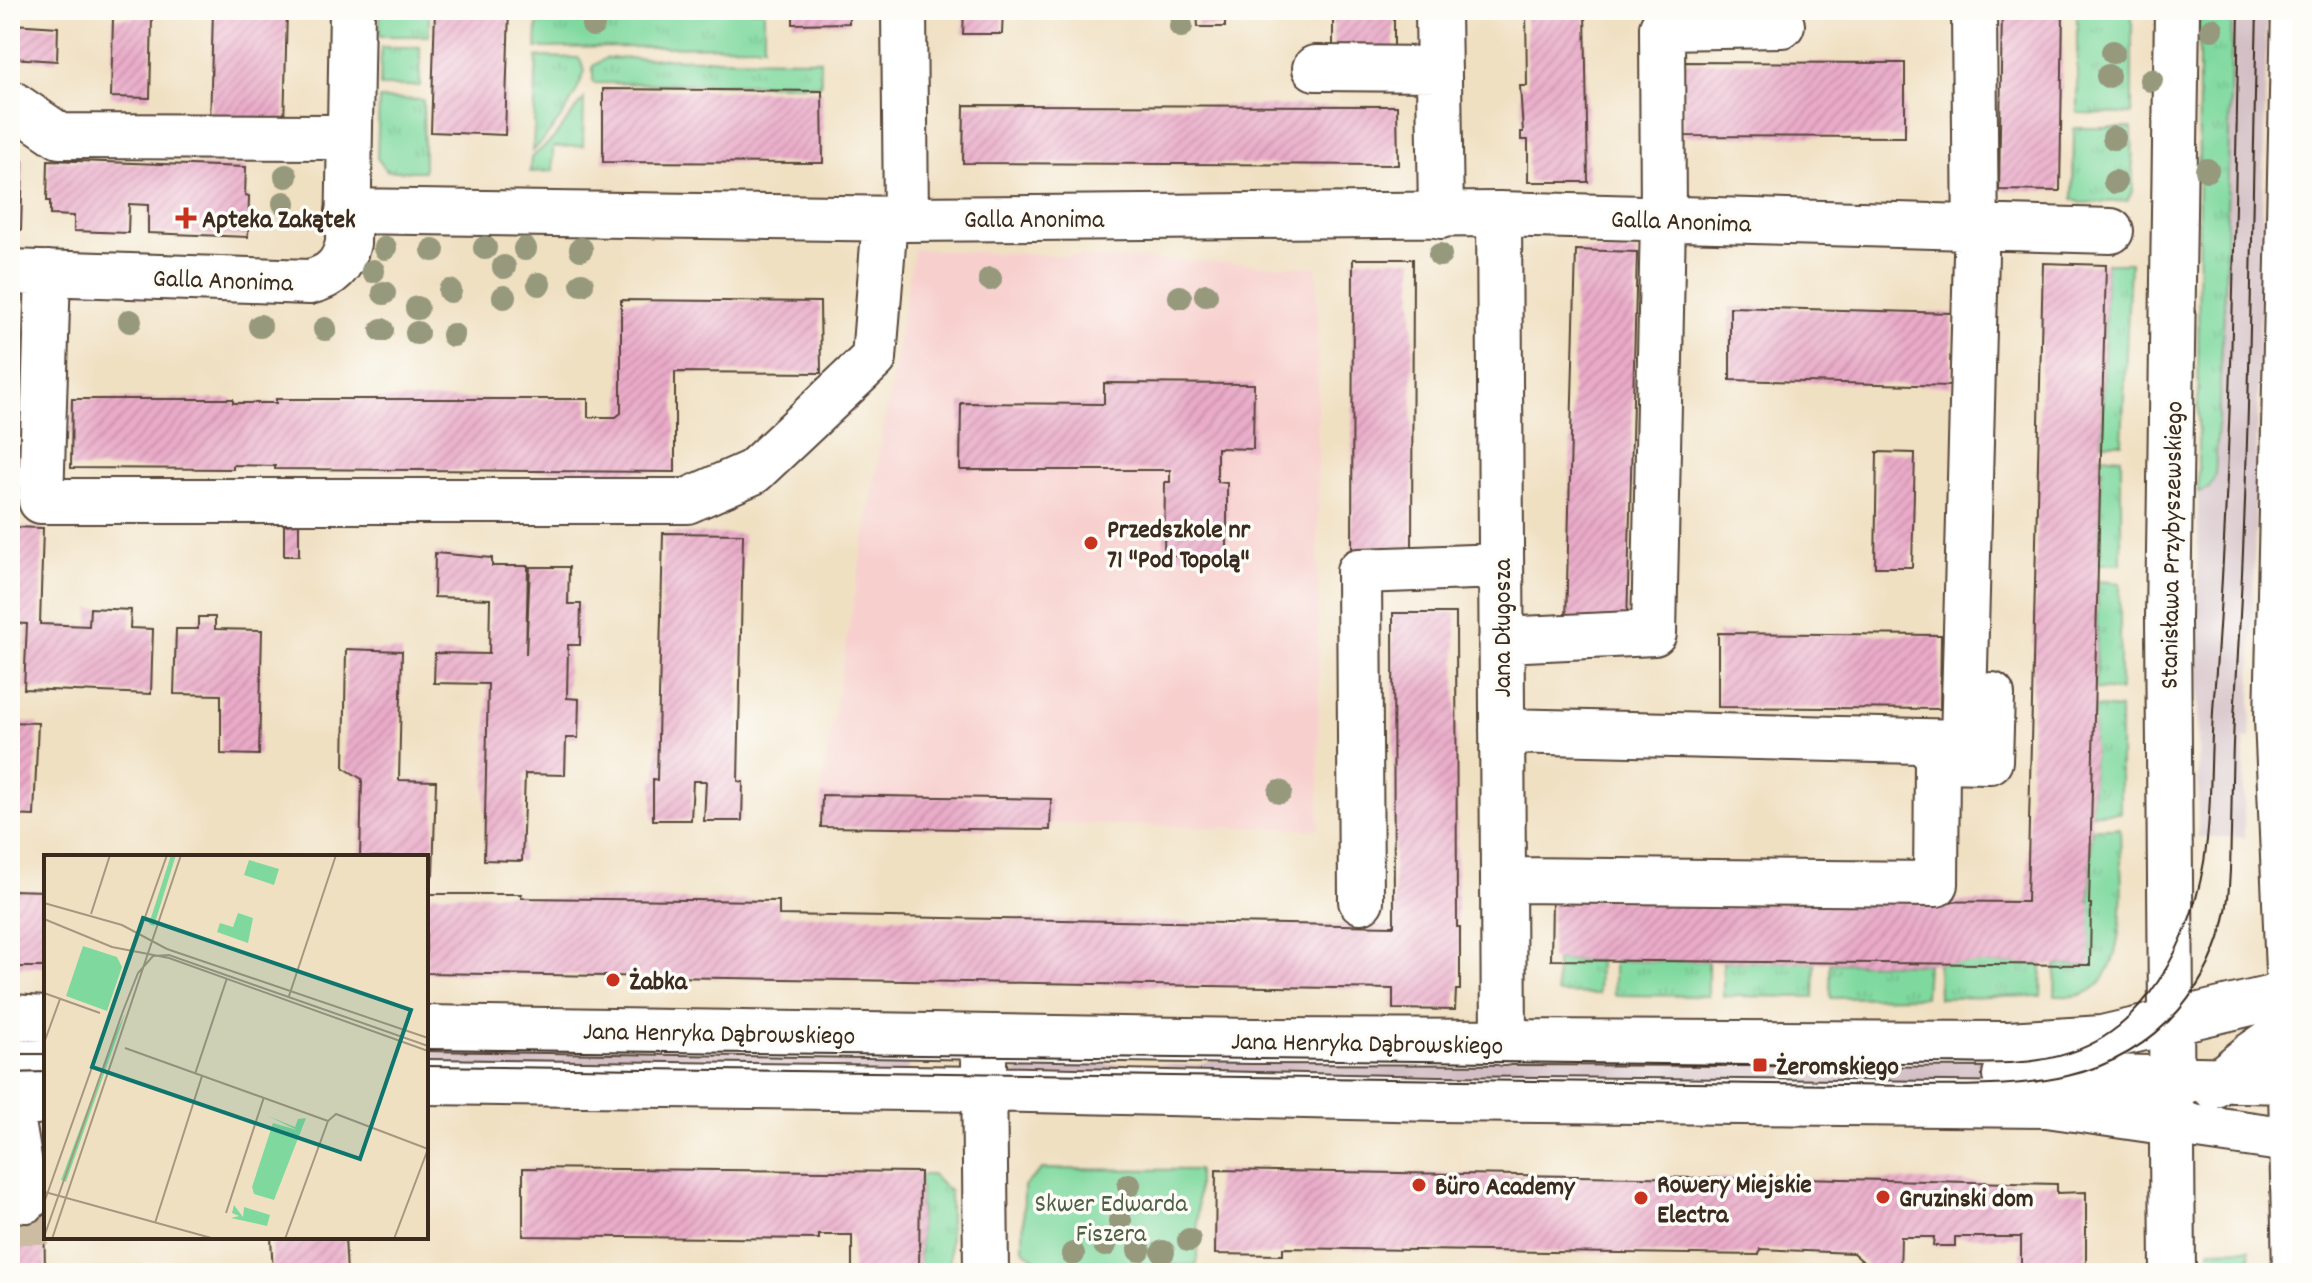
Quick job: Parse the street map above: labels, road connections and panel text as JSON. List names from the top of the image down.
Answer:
{
  "streets": {
    "street": [
      "Galla Anonima",
      "Stanisława Przybyszewskiego",
      "Jana Długosza",
      "Jana Henryka Dąbrowskiego"
    ]
  },
  "crossings": [
    ["Galla Anonima", "Jana Długosza"],
    ["Stanisława Przybyszewskiego", "Jana Henryka Dąbrowskiego"],
    ["Jana Długosza", "Jana Henryka Dąbrowskiego"]
  ],
  "parks": ["Skwer Edwarda Fiszera"],
  "places": {
    "health": ["Apteka Zakątek"],
    "other": [
      "Przedszkole nr 71 \"Pod Topolą\"",
      "Żabka",
      "Büro Academy",
      "Gruzinski dom",
      "Rowery Miejskie Electra"
    ],
    "transit": ["Żeromskiego"]
  }
}
